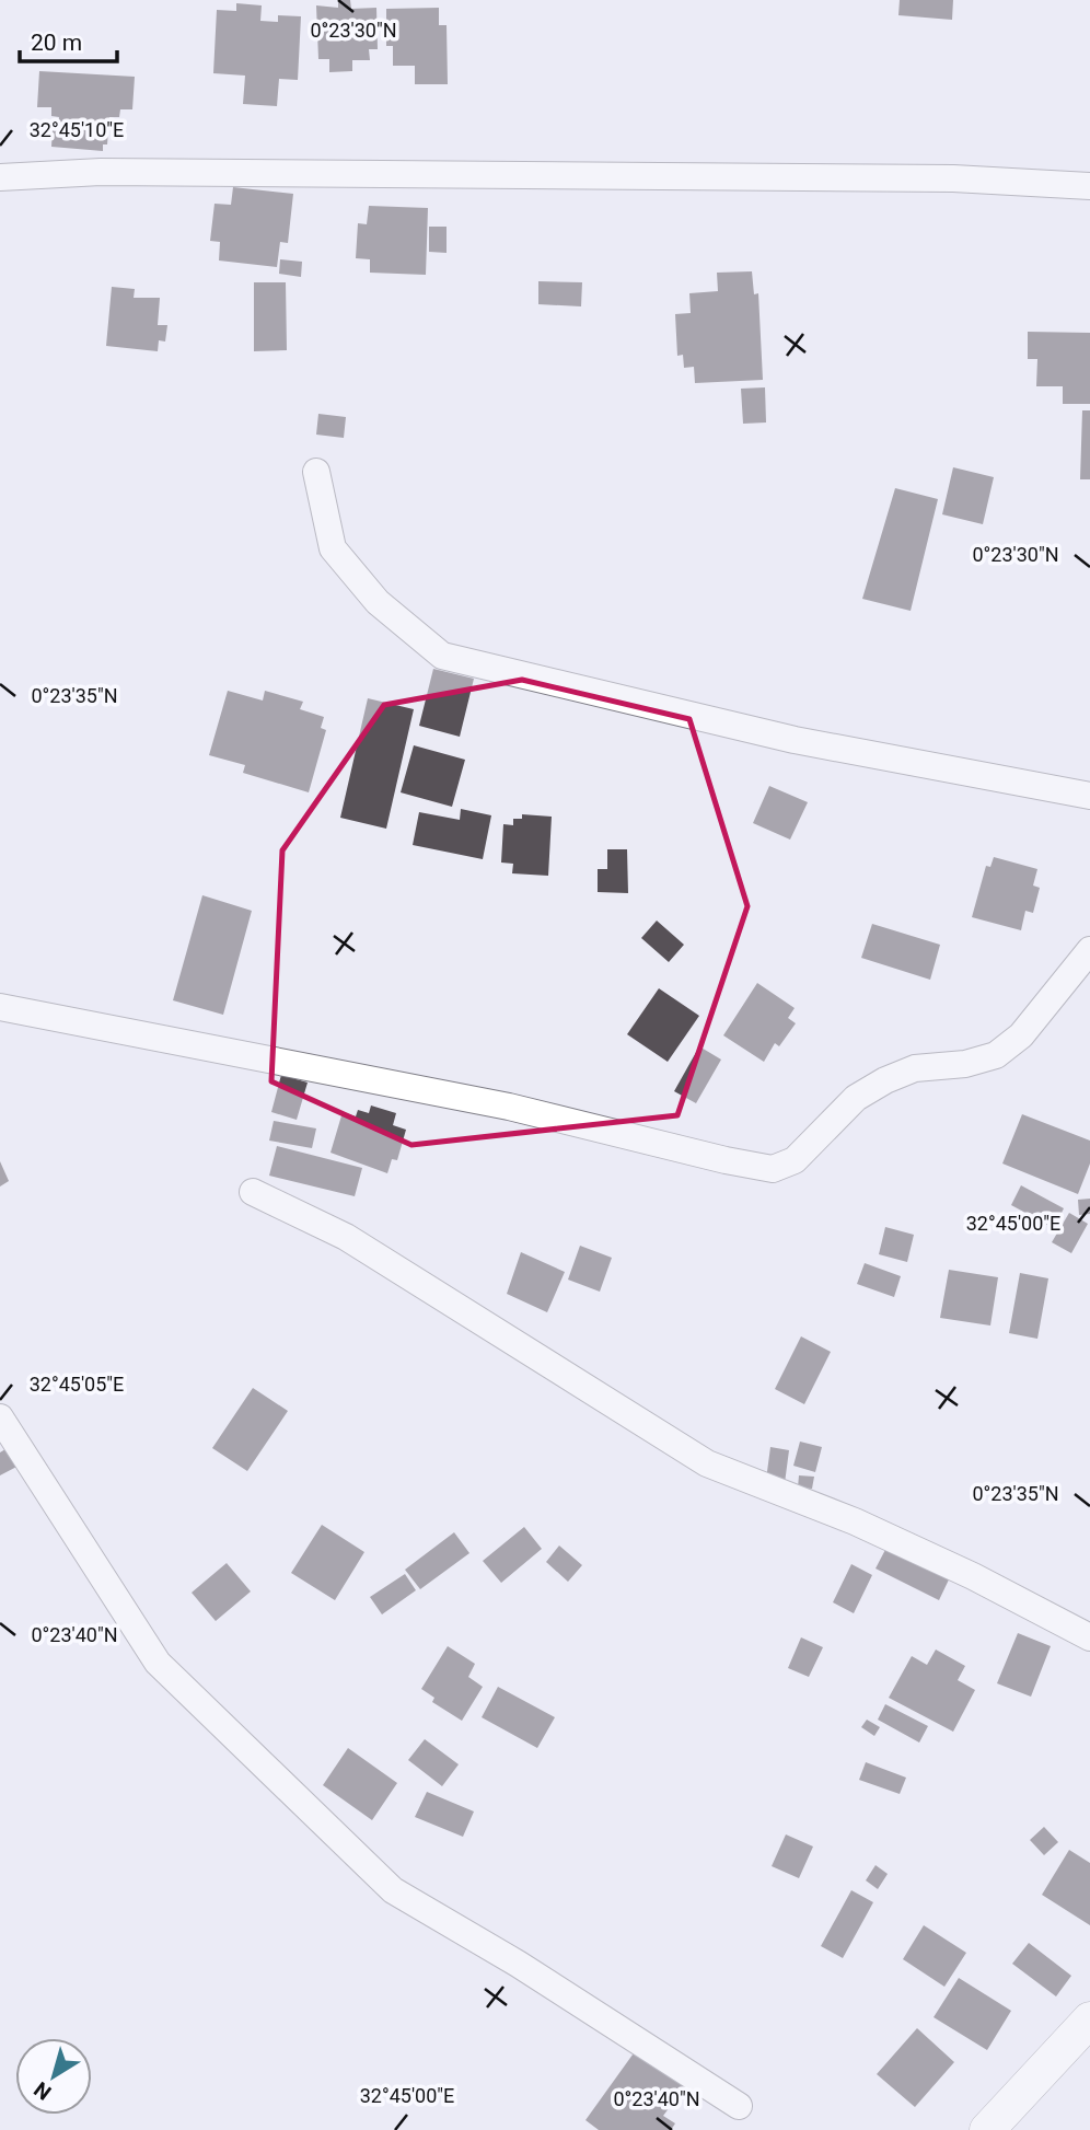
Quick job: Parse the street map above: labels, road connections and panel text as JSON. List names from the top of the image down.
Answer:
{
  "scale_bar": "20 m",
  "north": "bottom left",
  "coordinates": [
    "0°23'30\"N",
    "32°45'10\"E",
    "0°23'35\"N",
    "32°45'00\"E",
    "32°45'05\"E",
    "0°23'40\"N"
  ]
}
